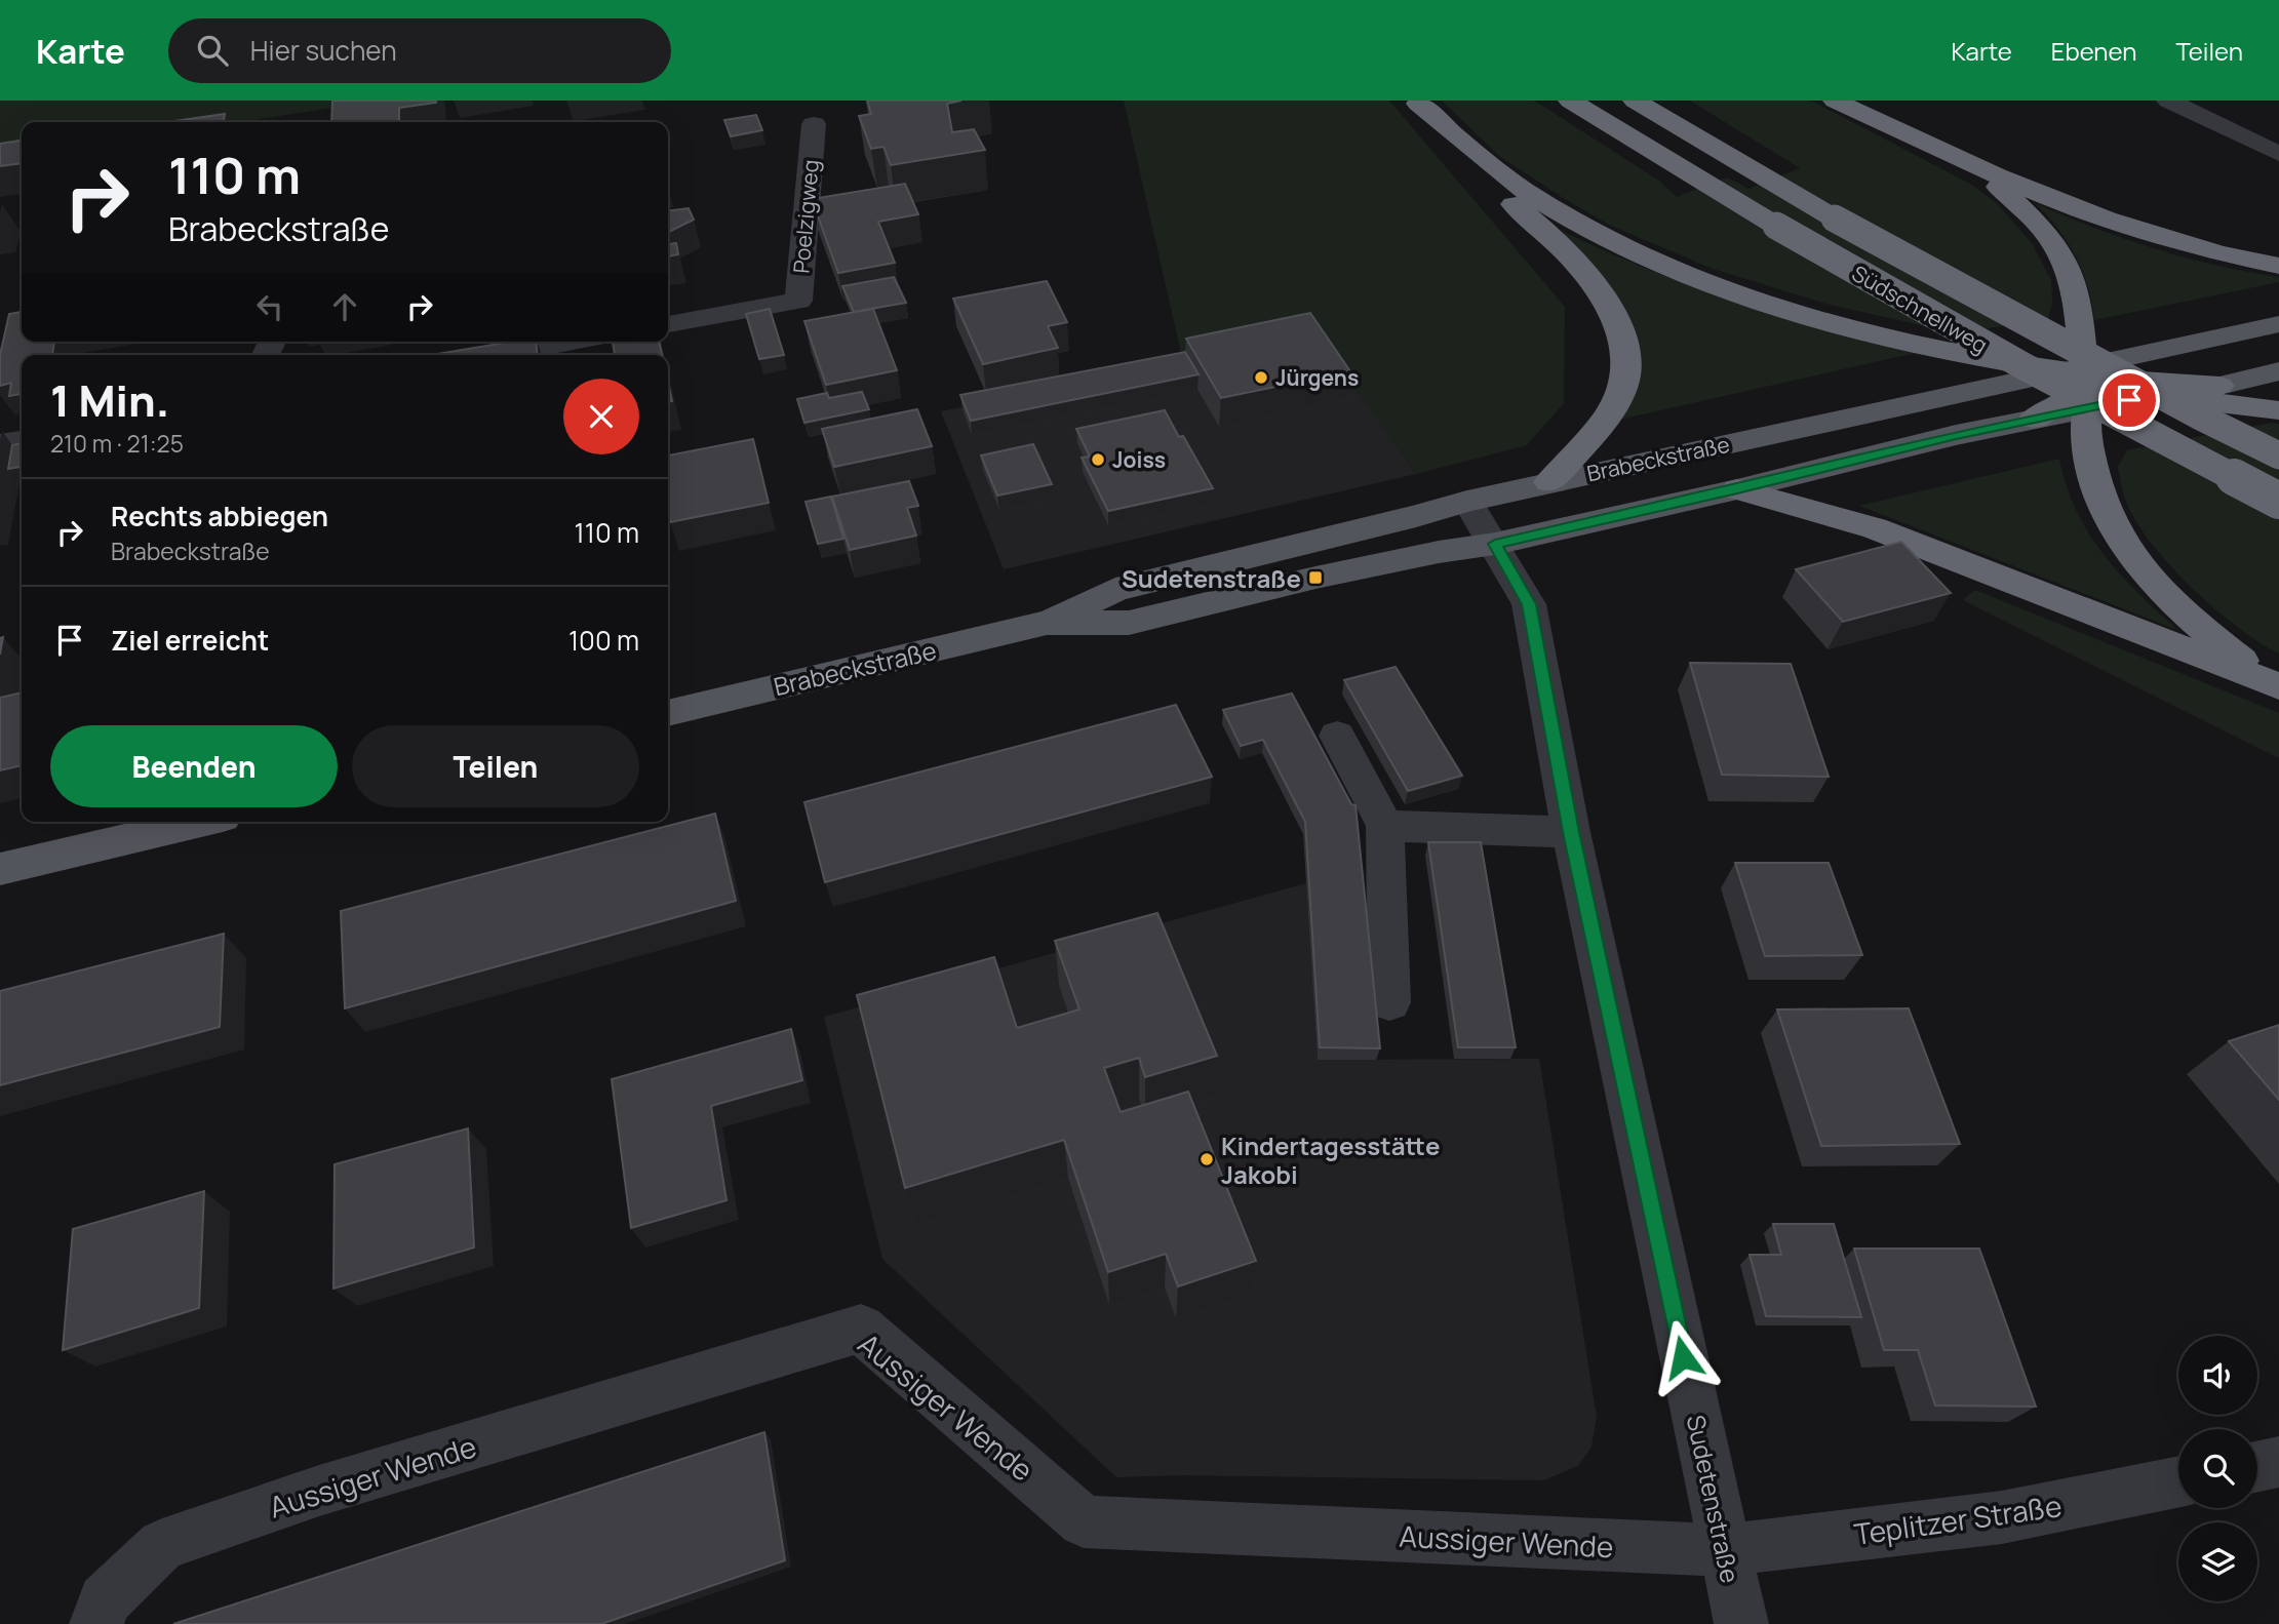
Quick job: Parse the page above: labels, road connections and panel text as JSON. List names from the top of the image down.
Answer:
{
  "streets": {
    "highway": ["Südschnellweg"],
    "main road": ["Brabeckstraße"],
    "street": [
      "Poelzigweg",
      "Aussiger Wende",
      "Sudetenstraße",
      "Teplitzer Straße"
    ]
  },
  "crossings": [
    ["Brabeckstraße", "Sudetenstraße"],
    ["Aussiger Wende", "Sudetenstraße"],
    ["Aussiger Wende", "Teplitzer Straße"],
    ["Sudetenstraße", "Teplitzer Straße"]
  ],
  "places": {
    "other": ["Jürgens", "Joiss", "Kindertagesstätte Jakobi"],
    "transit": ["Sudetenstraße"]
  },
  "page": {
    "header": "Karte",
    "search": "Hier suchen",
    "nav": ["Karte", "Ebenen", "Teilen"],
    "turn": ["110 m", "Brabeckstraße"],
    "heading": ["1 Min.", "210 m · 21:25"],
    "list": [
      {
        "name": "Rechts abbiegen",
        "note": "Brabeckstraße",
        "value": "110 m"
      },
      {
        "name": "Ziel erreicht",
        "value": "100 m"
      }
    ],
    "buttons": ["Beenden", "Teilen"]
  }
}
